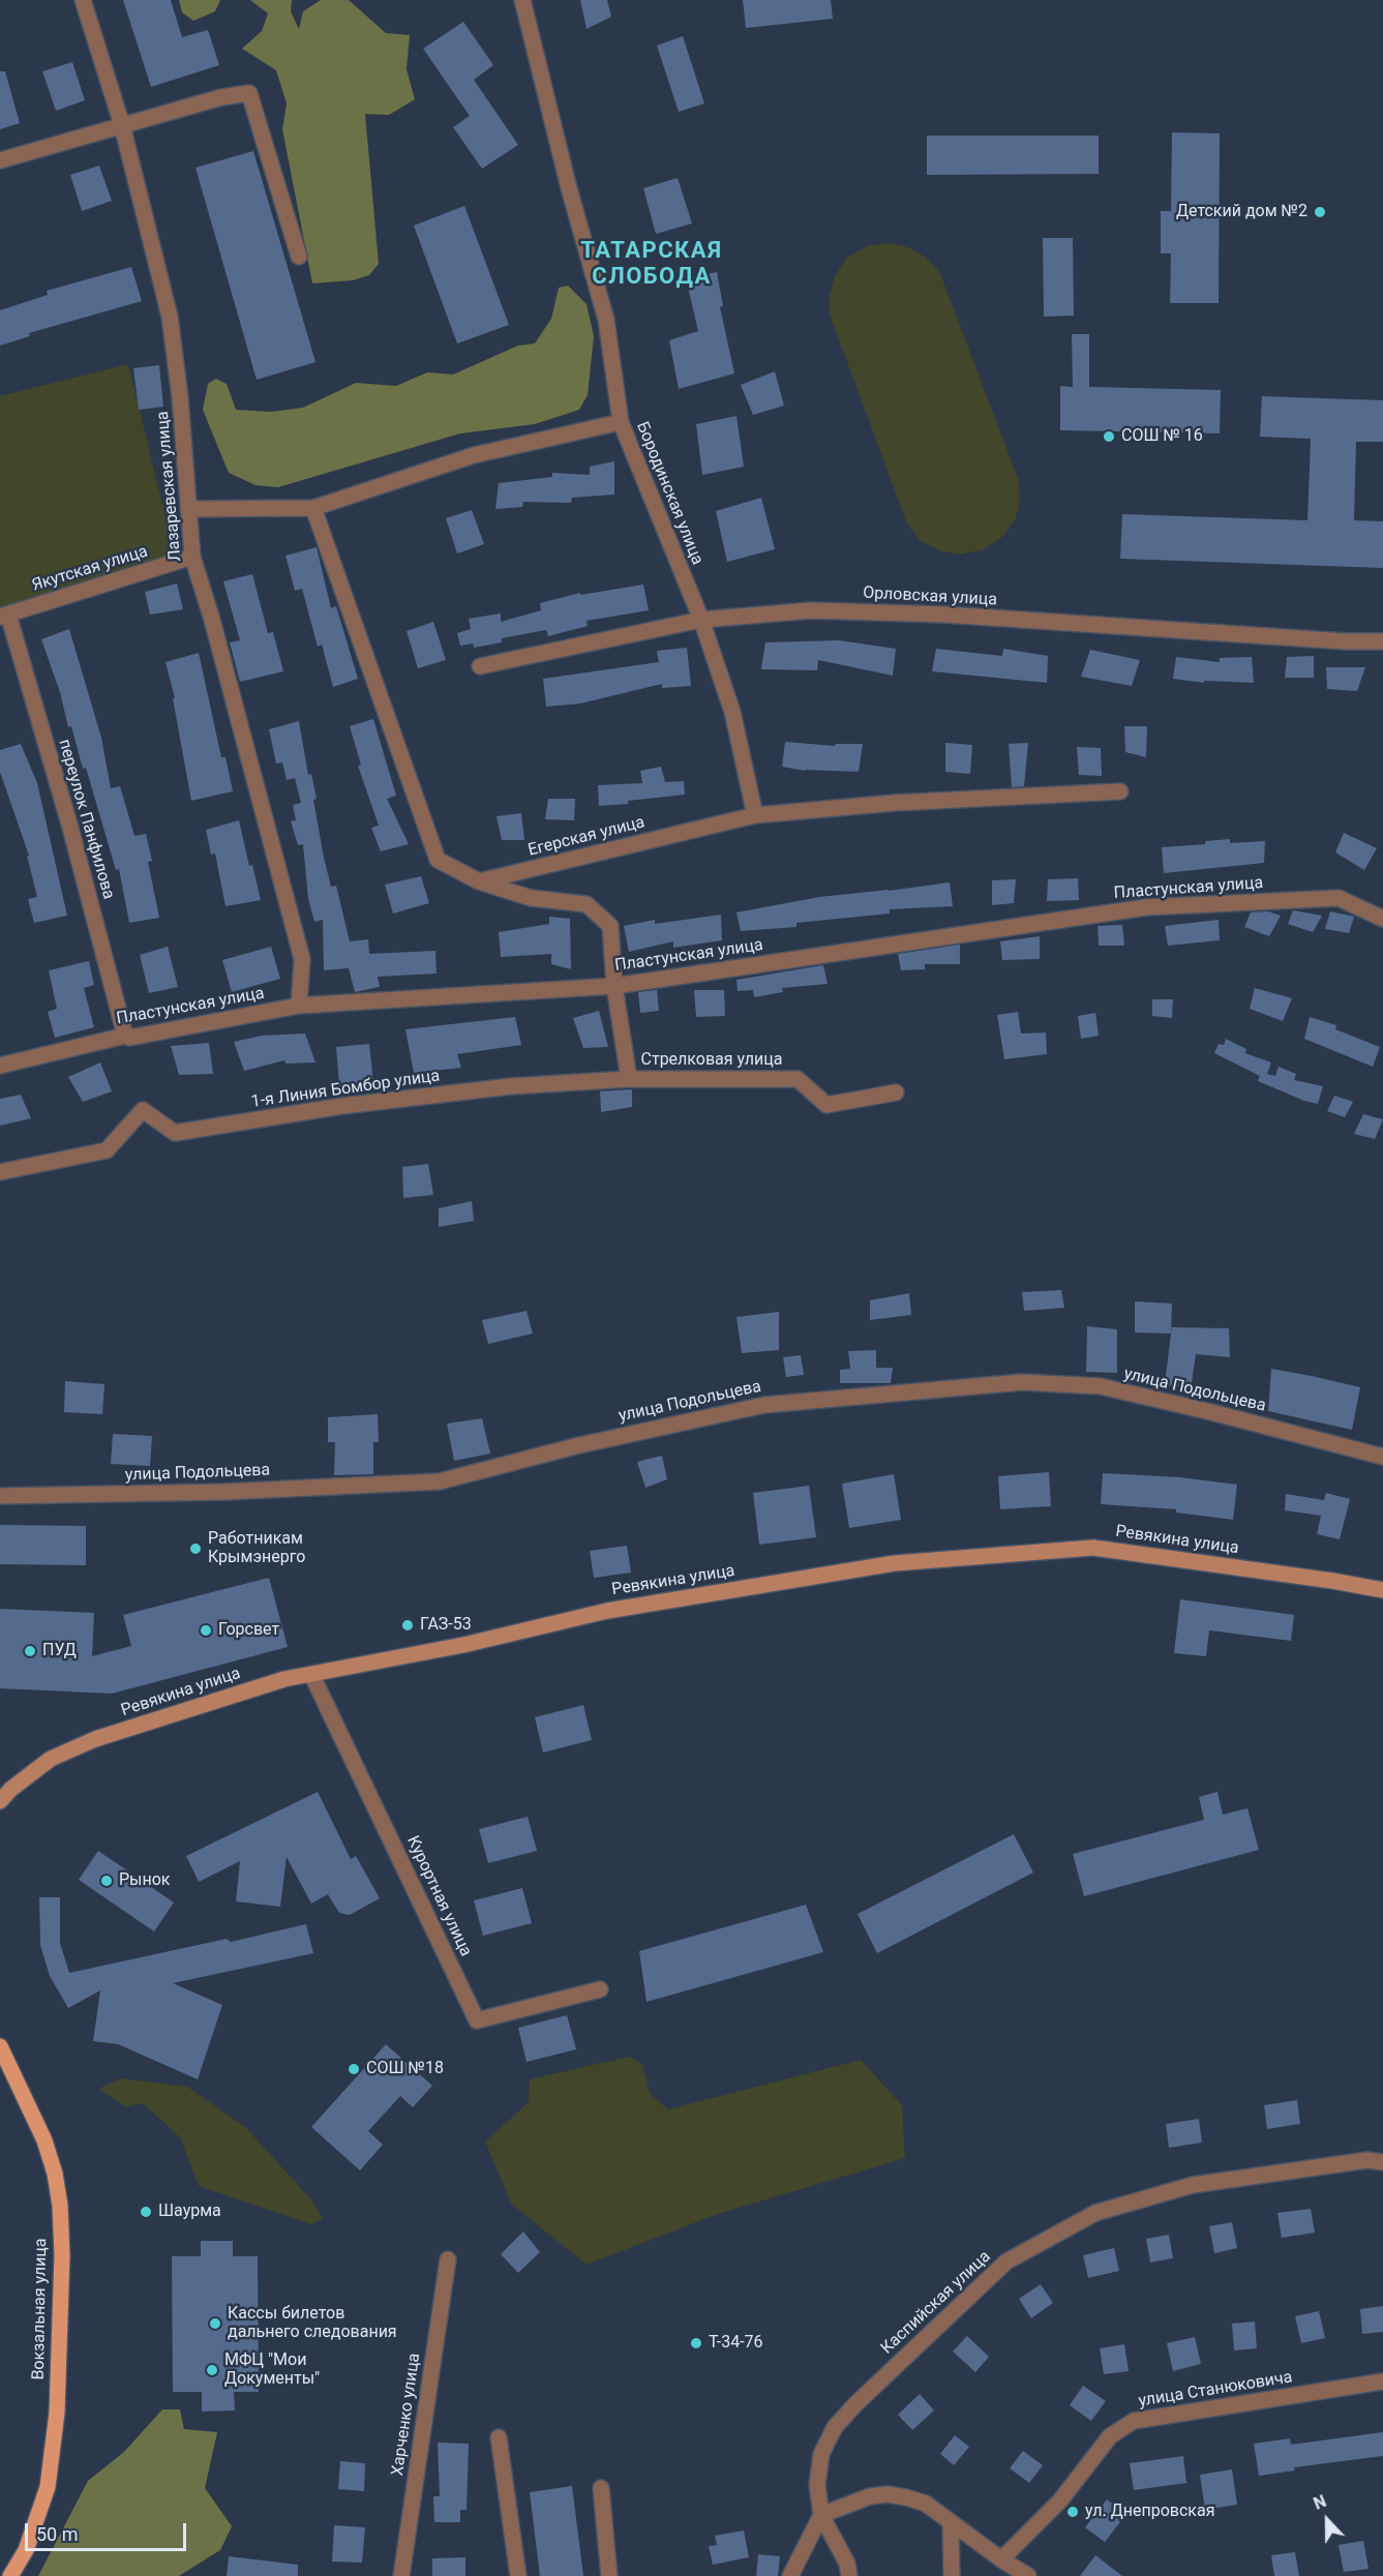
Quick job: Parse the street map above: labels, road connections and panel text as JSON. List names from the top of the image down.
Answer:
{
  "streets": {
    "main road": ["Ревякина улица", "Вокзальная улица"],
    "street": [
      "Лазаревская улица",
      "Бородинская улица",
      "Якутская улица",
      "Орловская улица",
      "переулок Панфилова",
      "Егерская улица",
      "Пластунская улица",
      "Стрелковая улица",
      "1-я Линия Бомбор улица",
      "улица Подольцева",
      "Курортная улица",
      "Каспийская улица",
      "улица Станюковича",
      "Харченко улица"
    ]
  },
  "crossings": [
    ["Лазаревская улица", "Якутская улица"],
    ["Лазаревская улица", "Пластунская улица"],
    ["Бородинская улица", "Орловская улица"],
    ["Бородинская улица", "Егерская улица"],
    ["Якутская улица", "переулок Панфилова"],
    ["переулок Панфилова", "Пластунская улица"],
    ["Стрелковая улица", "1-я Линия Бомбор улица"],
    ["Ревякина улица", "Курортная улица"]
  ],
  "districts": ["ТАТАРСКАЯ СЛОБОДА"],
  "places": [
    "Детский дом №2",
    "СОШ № 16",
    "Работникам Крымэнерго",
    "ГАЗ-53",
    "Горсвет",
    "ПУД",
    "Рынок",
    "СОШ №18",
    "Шаурма",
    "Кассы билетов дальнего следования",
    "Т-34-76",
    "МФЦ \"Мои Документы\"",
    "ул. Днепровская"
  ],
  "scale_bar": "50 m",
  "north": "top"
}
